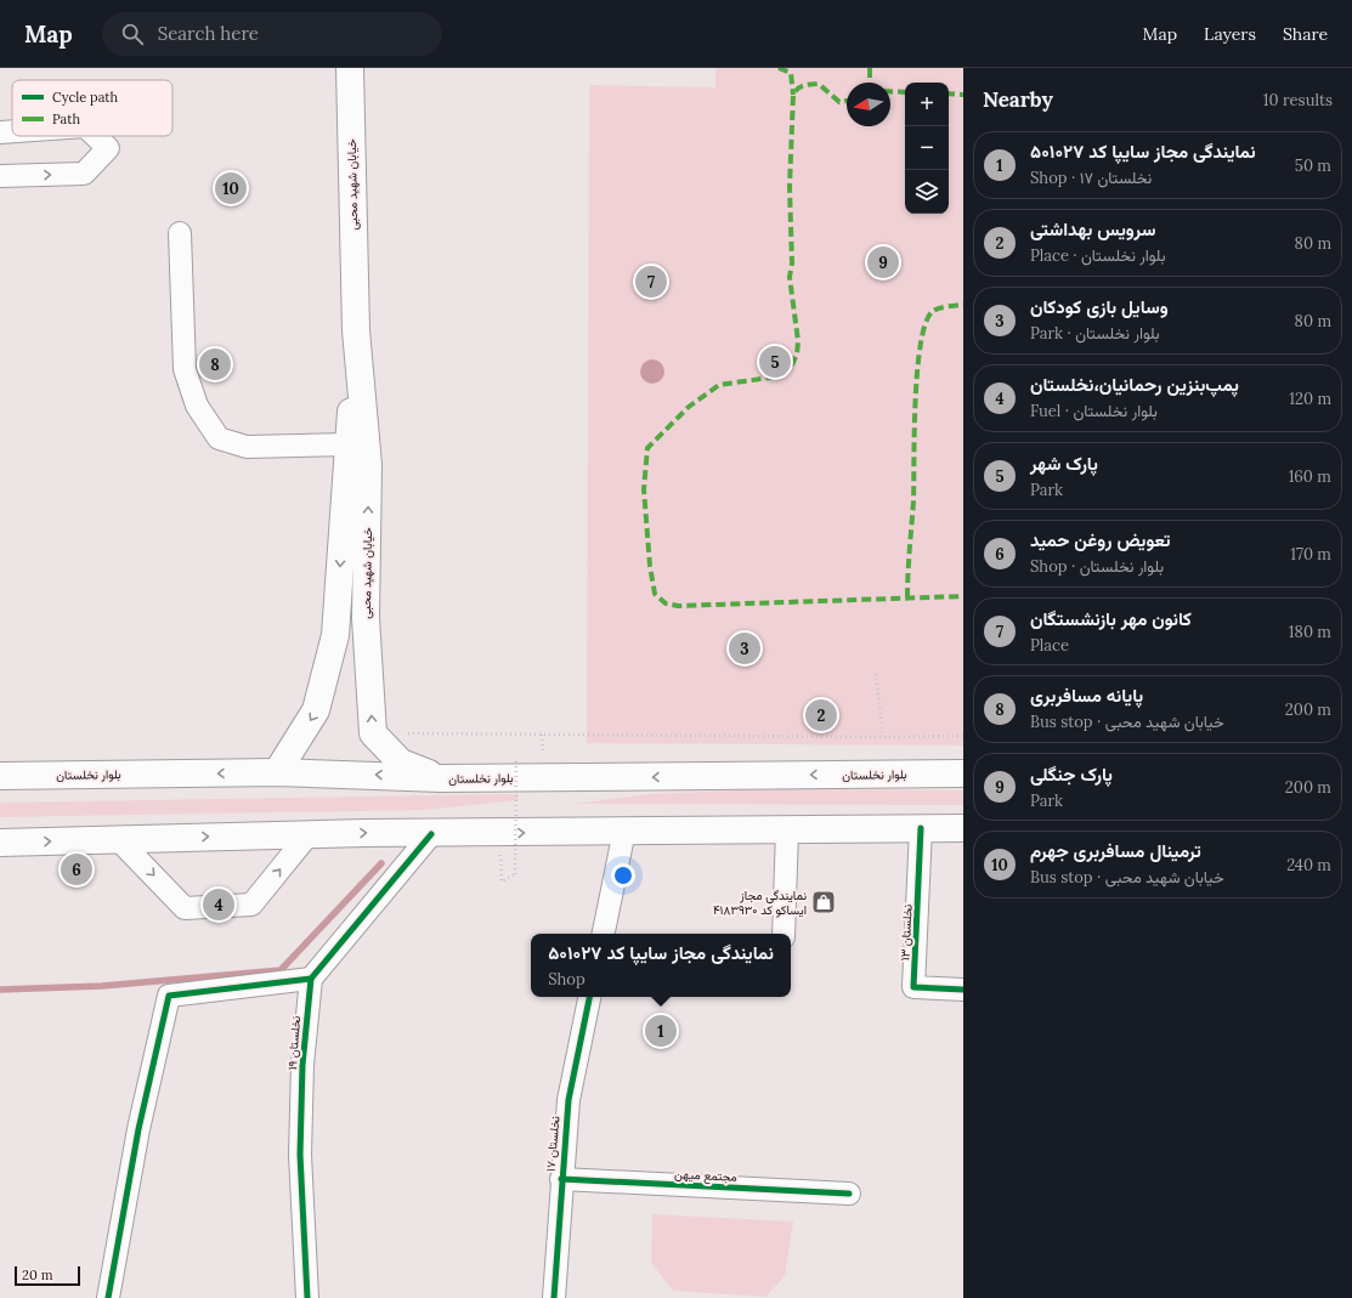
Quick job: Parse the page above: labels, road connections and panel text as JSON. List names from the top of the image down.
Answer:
{
  "streets": {
    "main road": ["خیابان شهید محبی", "بلوار نخلستان"],
    "street": [
      "نخلستان ۱۳",
      "نخلستان ۱۹",
      "نخلستان ۱۷",
      "مجتمع میهن"
    ]
  },
  "crossings": [
    ["خیابان شهید محبی", "بلوار نخلستان"],
    ["نخلستان ۱۷", "مجتمع میهن"]
  ],
  "places": {
    "shop": ["نمایندگی مجاز ایساکو کد ۴۱۸۳۹۳۰"]
  },
  "legend": ["Cycle path", "Path"],
  "scale_bar": "20 m",
  "north": "left",
  "page": {
    "header": "Map",
    "search": "Search here",
    "nav": ["Map", "Layers", "Share"],
    "heading": ["Nearby", "10 results"],
    "map_buttons": ["+", "−"],
    "list": [
      {
        "mark": "1",
        "name": "نمایندگی مجاز سایپا کد ۵۰۱۰۲۷",
        "note": "Shop · نخلستان ۱۷",
        "value": "50 m"
      },
      {
        "mark": "2",
        "name": "سرویس بهداشتی",
        "note": "Place · بلوار نخلستان",
        "value": "80 m"
      },
      {
        "mark": "3",
        "name": "وسایل بازی کودکان",
        "note": "Park · بلوار نخلستان",
        "value": "80 m"
      },
      {
        "mark": "4",
        "name": "پمپ‌بنزین رحمانیان،نخلستان",
        "note": "Fuel · بلوار نخلستان",
        "value": "120 m"
      },
      {
        "mark": "5",
        "name": "پارک شهر",
        "note": "Park",
        "value": "160 m"
      },
      {
        "mark": "6",
        "name": "تعویض روغن حمید",
        "note": "Shop · بلوار نخلستان",
        "value": "170 m"
      },
      {
        "mark": "7",
        "name": "کانون مهر بازنشستگان",
        "note": "Place",
        "value": "180 m"
      },
      {
        "mark": "8",
        "name": "پایانه مسافربری",
        "note": "Bus stop · خیابان شهید محبی",
        "value": "200 m"
      },
      {
        "mark": "9",
        "name": "پارک جنگلی",
        "note": "Park",
        "value": "200 m"
      },
      {
        "mark": "10",
        "name": "ترمینال مسافربری جهرم",
        "note": "Bus stop · خیابان شهید محبی",
        "value": "240 m"
      }
    ],
    "pins": [
      "10",
      "9",
      "7",
      "5",
      "8",
      "3",
      "2",
      "6",
      "4",
      "1"
    ],
    "popup": ["نمایندگی مجاز سایپا کد ۵۰۱۰۲۷", "Shop"],
    "scale": "20 m"
  }
}
